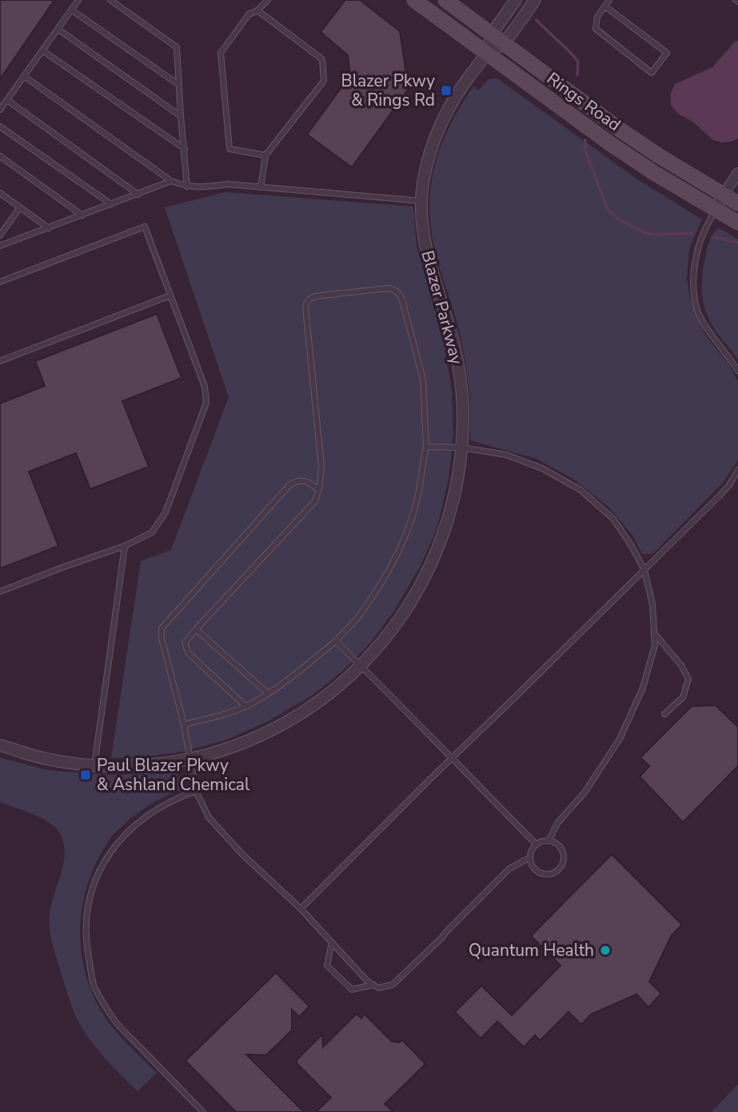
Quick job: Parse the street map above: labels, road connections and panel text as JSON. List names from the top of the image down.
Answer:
{
  "streets": {
    "main road": ["Rings Road"],
    "street": ["Blazer Parkway"]
  },
  "crossings": [
    ["Rings Road", "Blazer Parkway"]
  ],
  "places": {
    "transit": ["Blazer Pkwy & Rings Rd", "Paul Blazer Pkwy & Ashland Chemical"],
    "other": ["Quantum Health"]
  }
}
